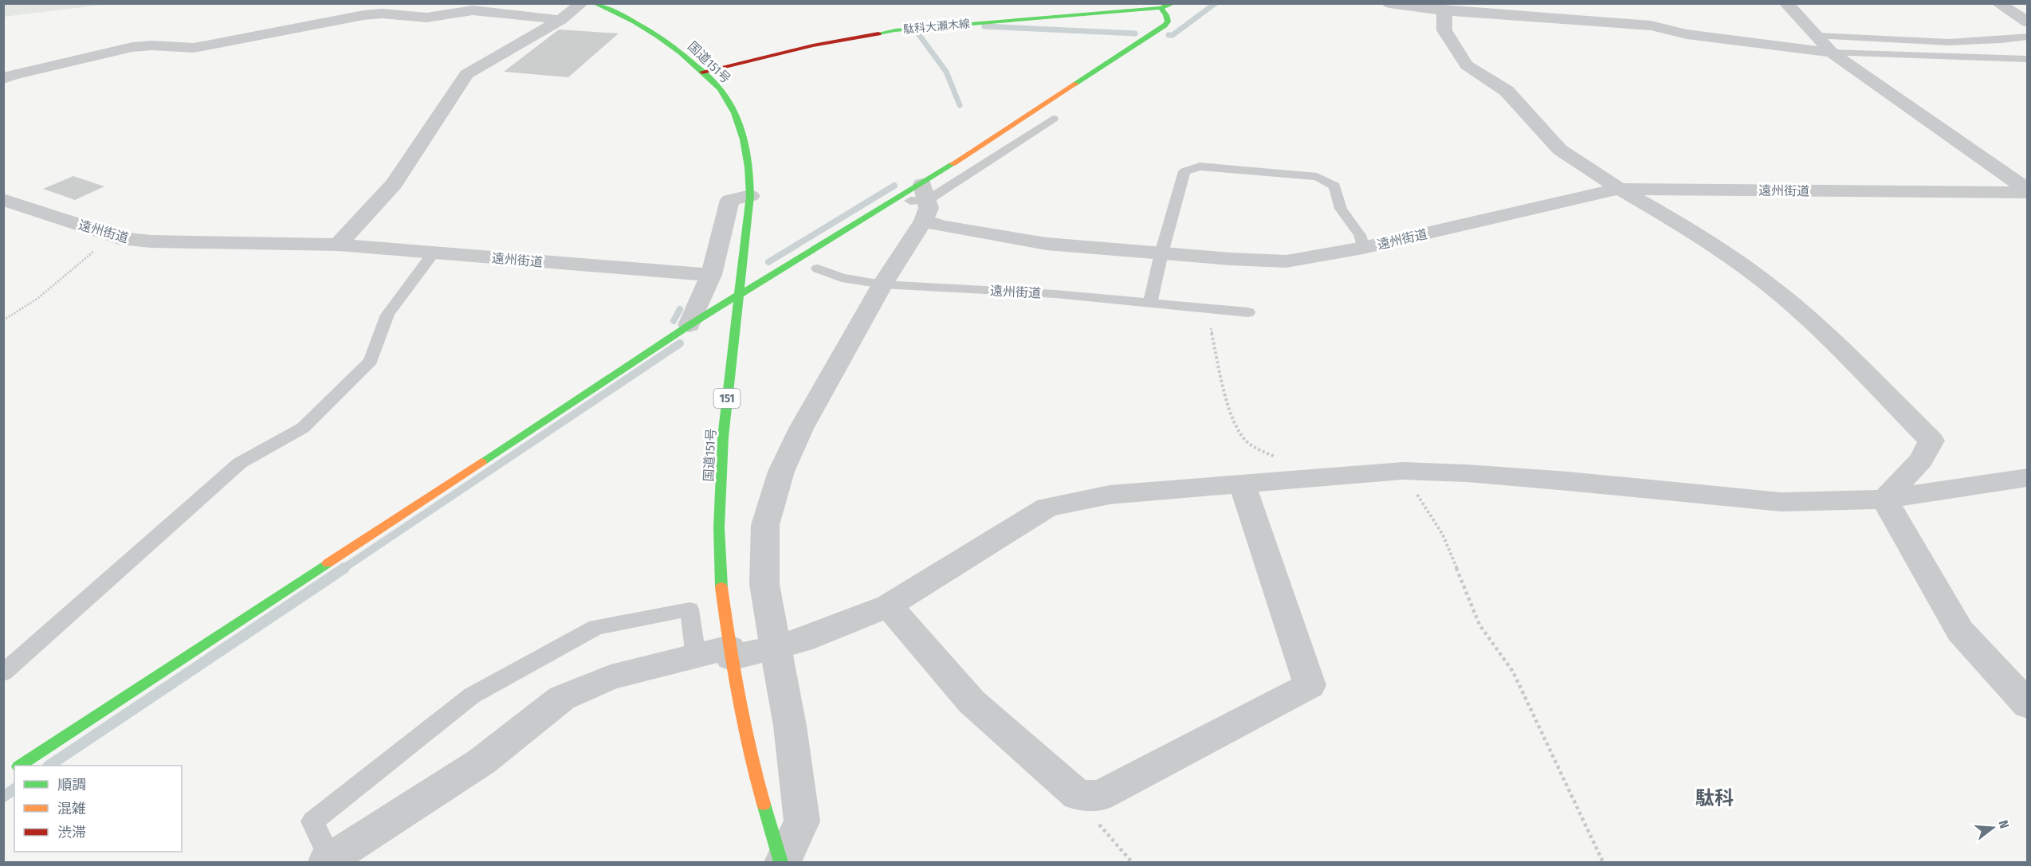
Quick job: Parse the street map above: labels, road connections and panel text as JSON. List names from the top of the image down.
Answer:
{
  "streets": {
    "main road": ["駄科大瀬木線", "国道151号", "151"],
    "street": ["遠州街道"]
  },
  "crossings": [
    ["駄科大瀬木線", "国道151号"]
  ],
  "districts": ["駄科"],
  "legend": ["順調", "混雑", "渋滞"],
  "north": "right"
}
